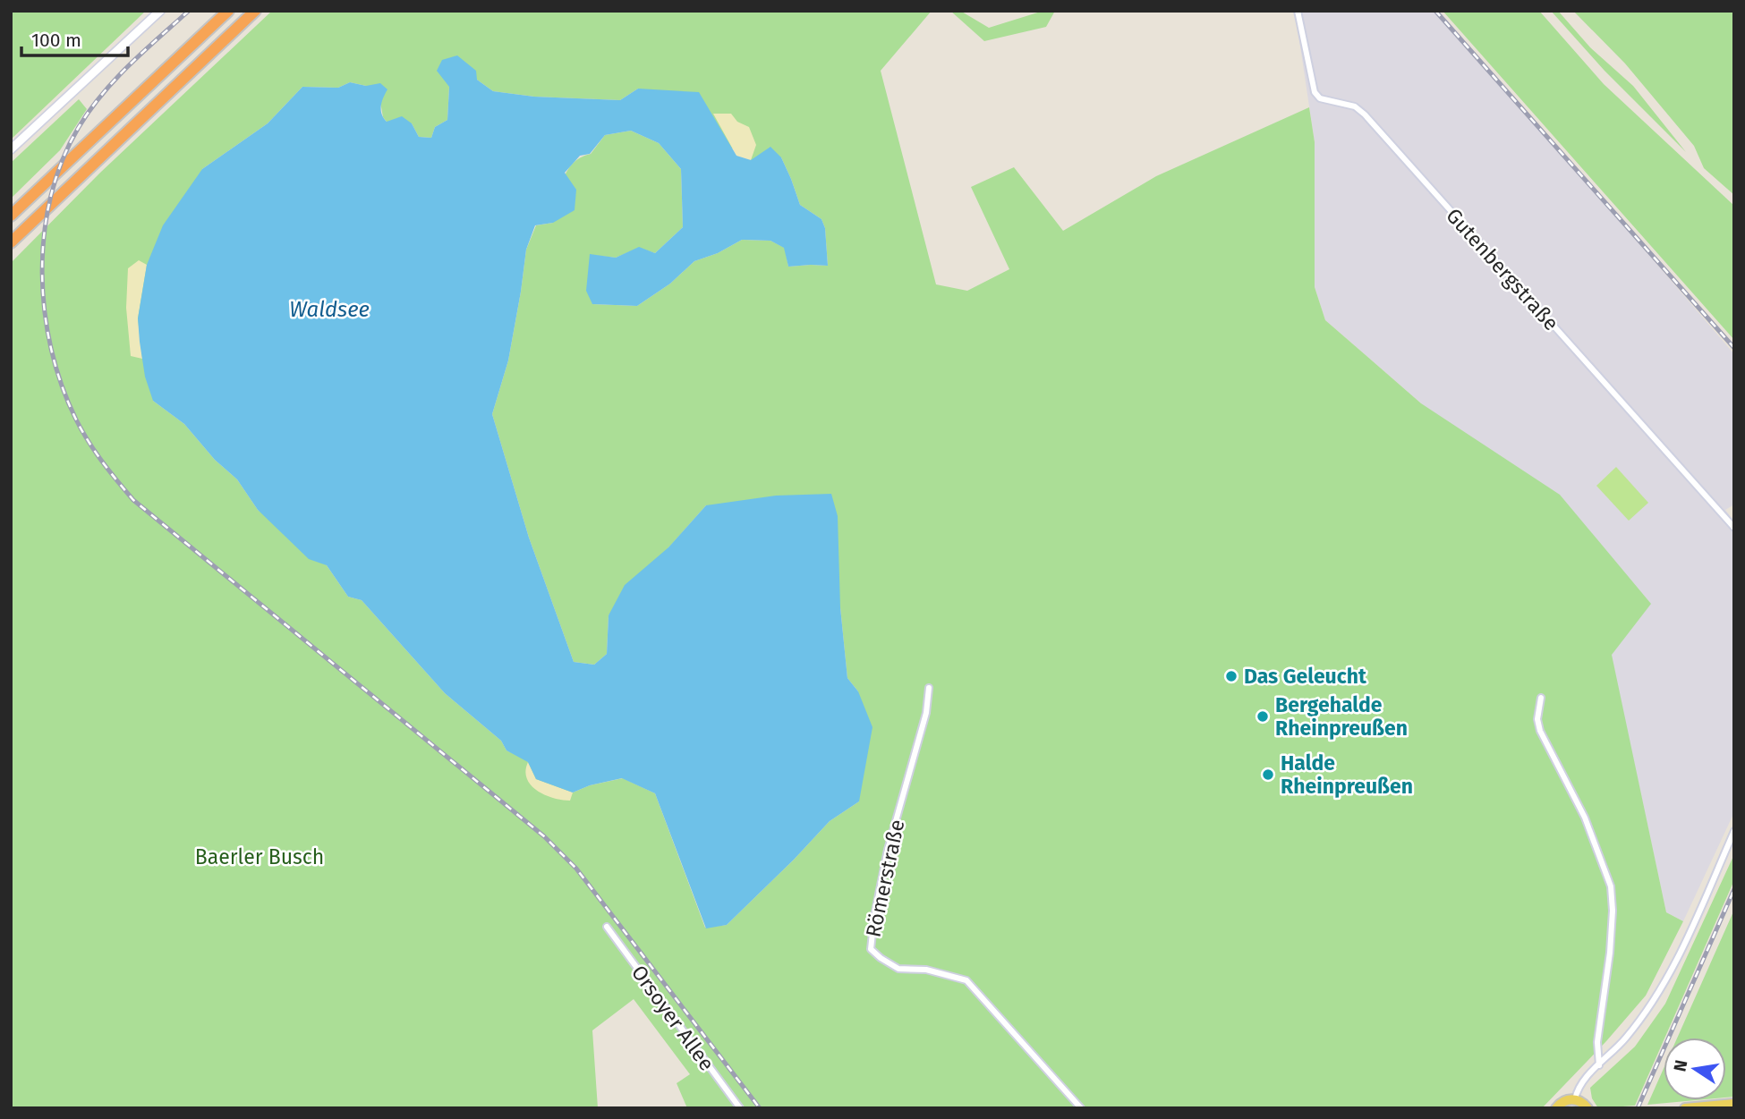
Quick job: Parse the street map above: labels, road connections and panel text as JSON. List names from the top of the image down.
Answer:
{
  "streets": {
    "street": ["Gutenbergstraße", "Römerstraße", "Orsoyer Allee"]
  },
  "water": ["Waldsee"],
  "parks": ["Baerler Busch"],
  "places": ["Das Geleucht", "Bergehalde Rheinpreußen", "Halde Rheinpreußen"],
  "scale_bar": "100 m",
  "north": "left"
}
